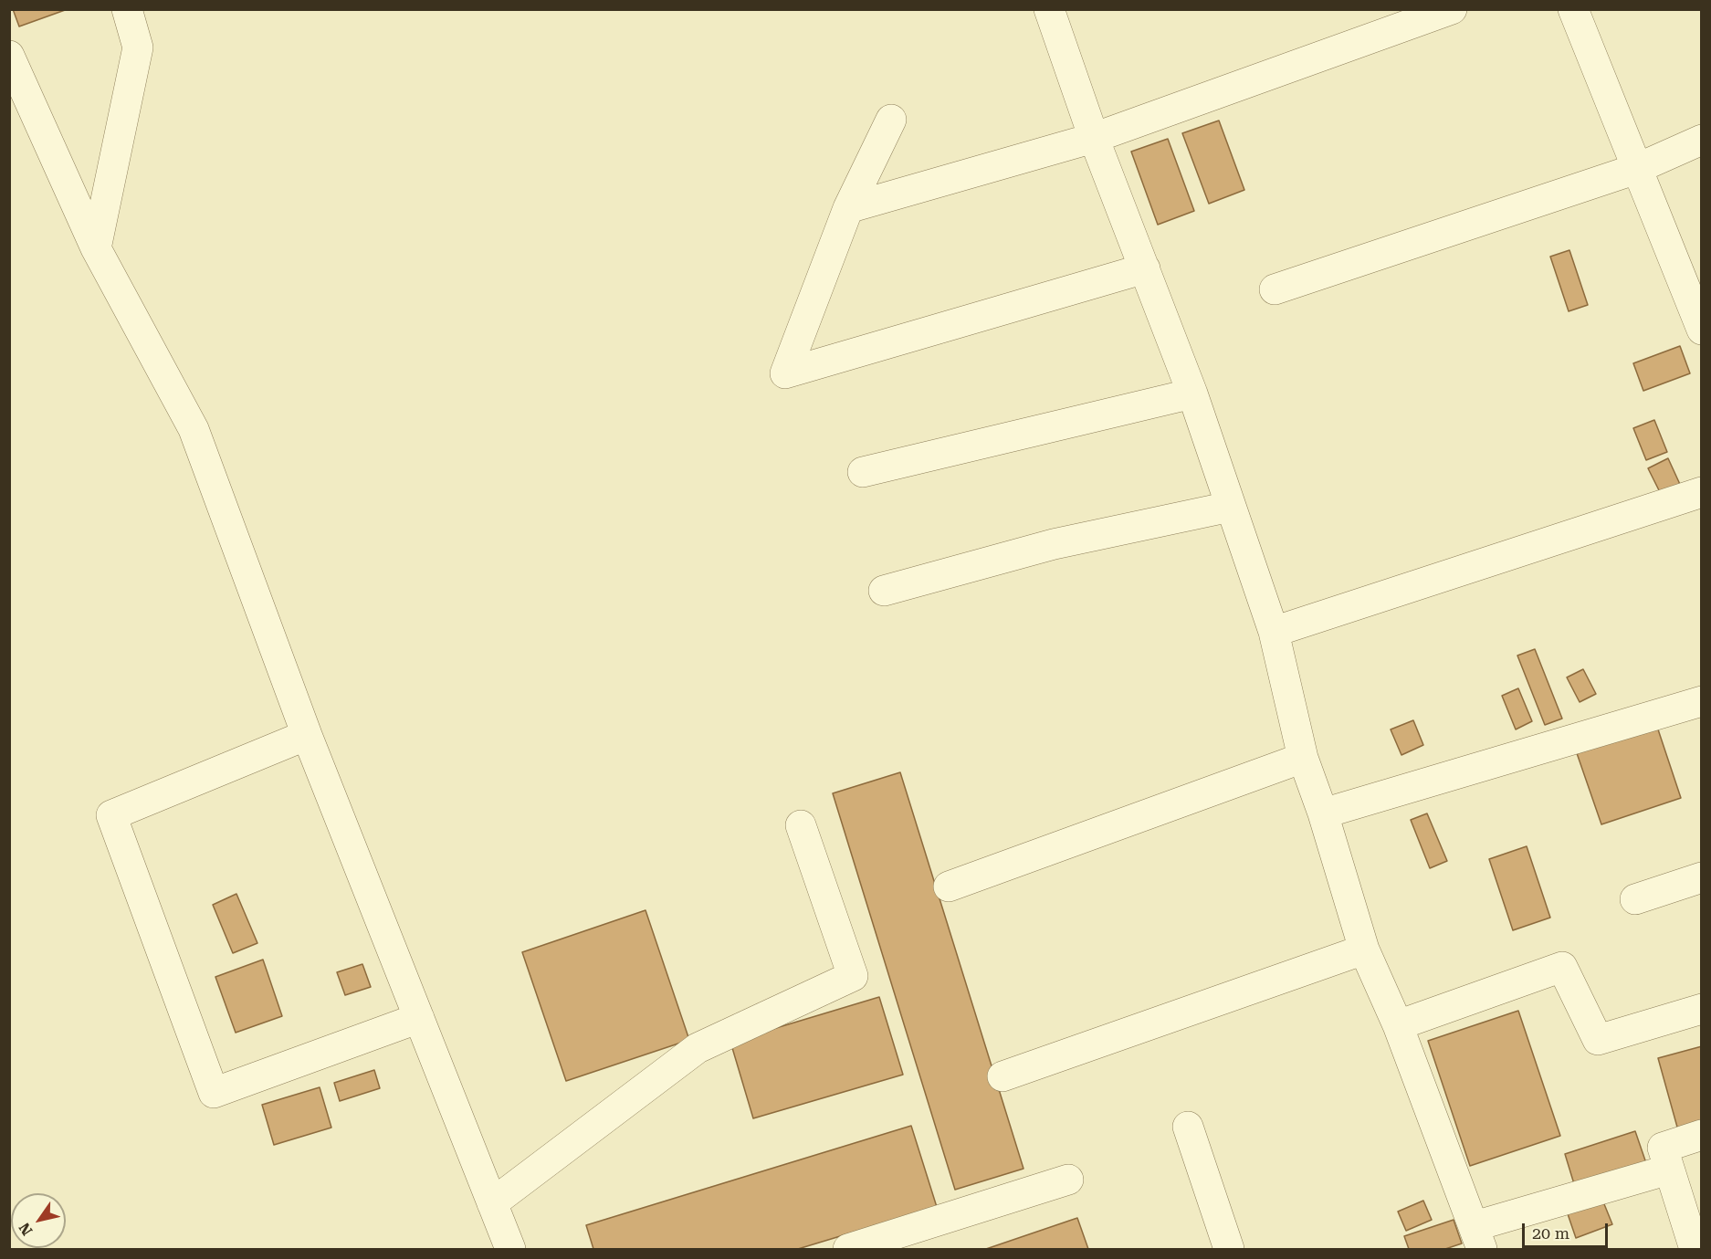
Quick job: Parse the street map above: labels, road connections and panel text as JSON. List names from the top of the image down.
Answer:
{
  "scale_bar": "20 m",
  "north": "bottom left"
}
